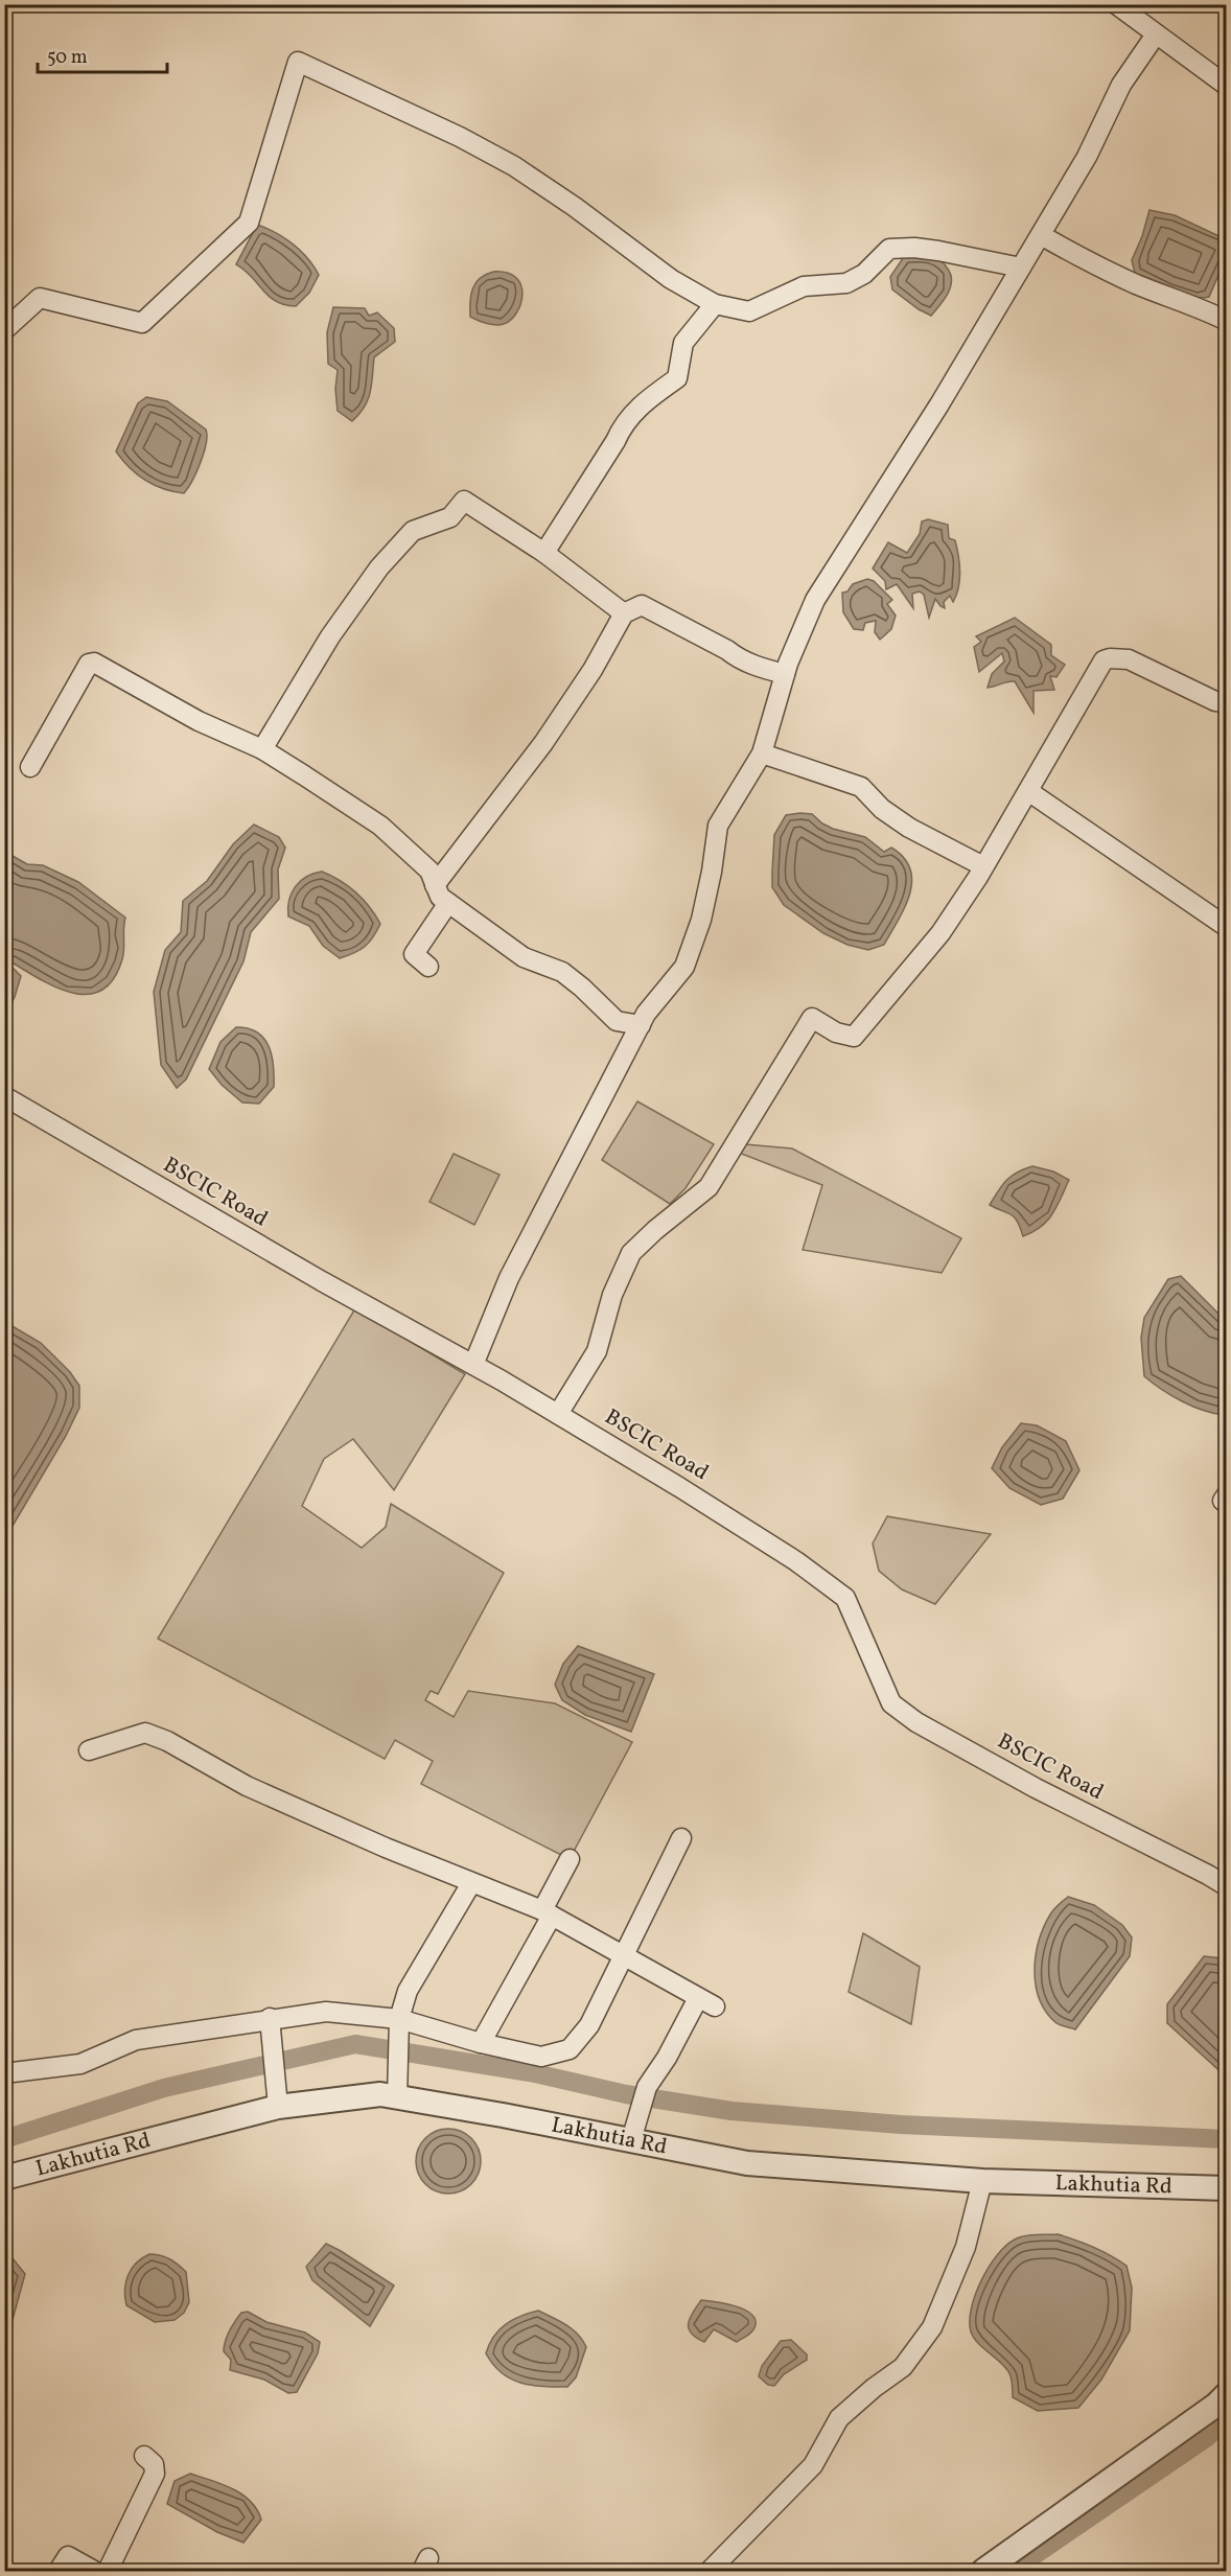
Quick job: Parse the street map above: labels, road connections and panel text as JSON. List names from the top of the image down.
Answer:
{
  "streets": {
    "street": ["BSCIC Road", "Lakhutia Rd"]
  },
  "scale_bar": "50 m"
}
